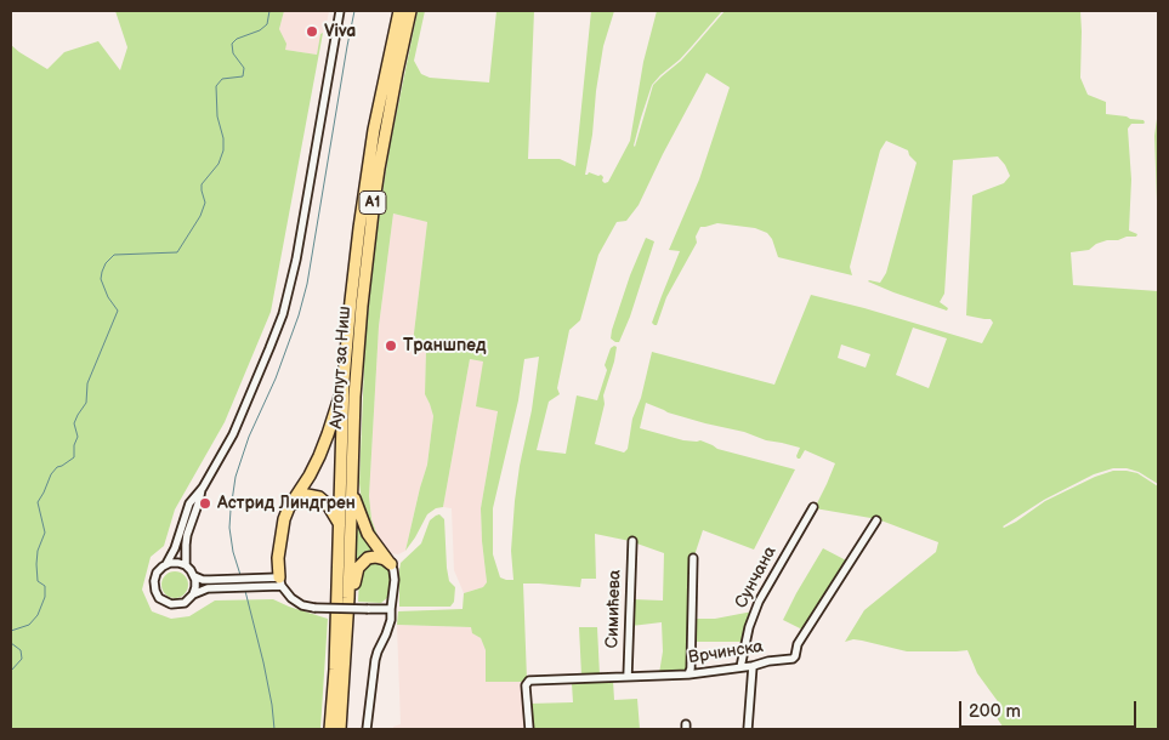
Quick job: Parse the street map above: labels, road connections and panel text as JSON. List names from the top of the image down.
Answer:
{
  "streets": {
    "highway": ["A1", "Аутопут за Ниш"],
    "street": ["Сунчана", "Симићева", "Врчинска"]
  },
  "crossings": [
    ["Сунчана", "Врчинска"],
    ["Симићева", "Врчинска"]
  ],
  "places": ["Viva", "Траншпед", "Астрид Линдгрен"],
  "scale_bar": "200 m"
}
